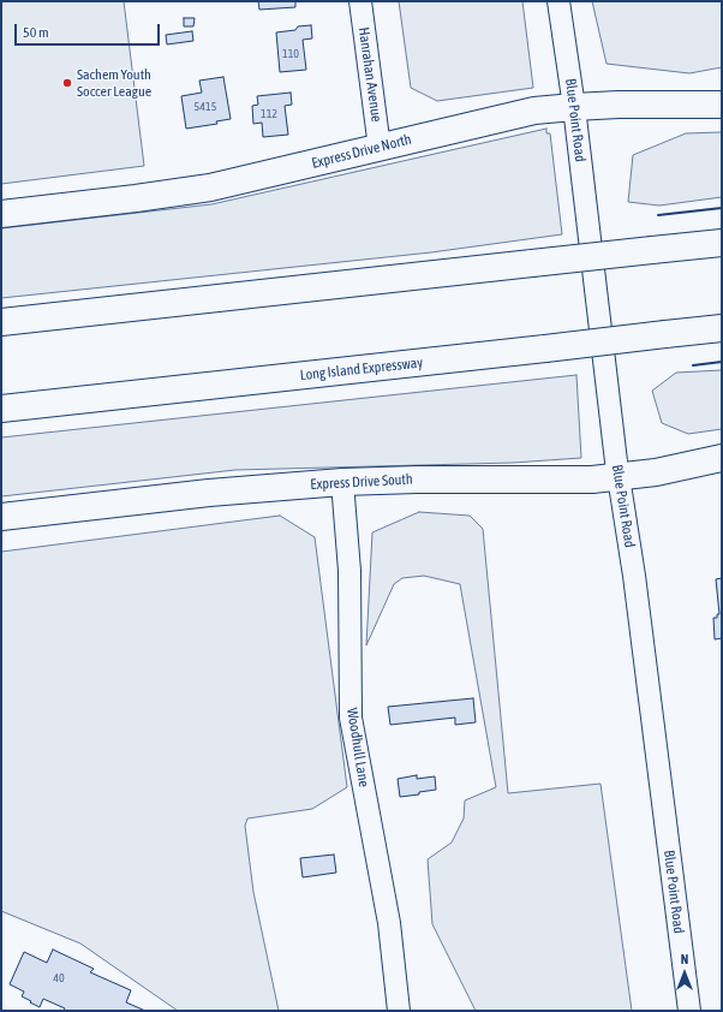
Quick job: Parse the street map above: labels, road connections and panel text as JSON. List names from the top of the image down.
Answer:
{
  "streets": {
    "main road": ["Express Drive North", "Long Island Expressway", "Express Drive South"],
    "street": ["Hanrahan Avenue", "Blue Point Road", "Woodhull Lane"]
  },
  "crossings": [
    ["Hanrahan Avenue", "Express Drive North"],
    ["Blue Point Road", "Express Drive North"],
    ["Blue Point Road", "Express Drive South"],
    ["Express Drive South", "Woodhull Lane"]
  ],
  "places": ["Sachem Youth Soccer League"],
  "house_numbers": [
    "110",
    "5415",
    "112",
    "40"
  ],
  "scale_bar": "50 m",
  "north": "top"
}
